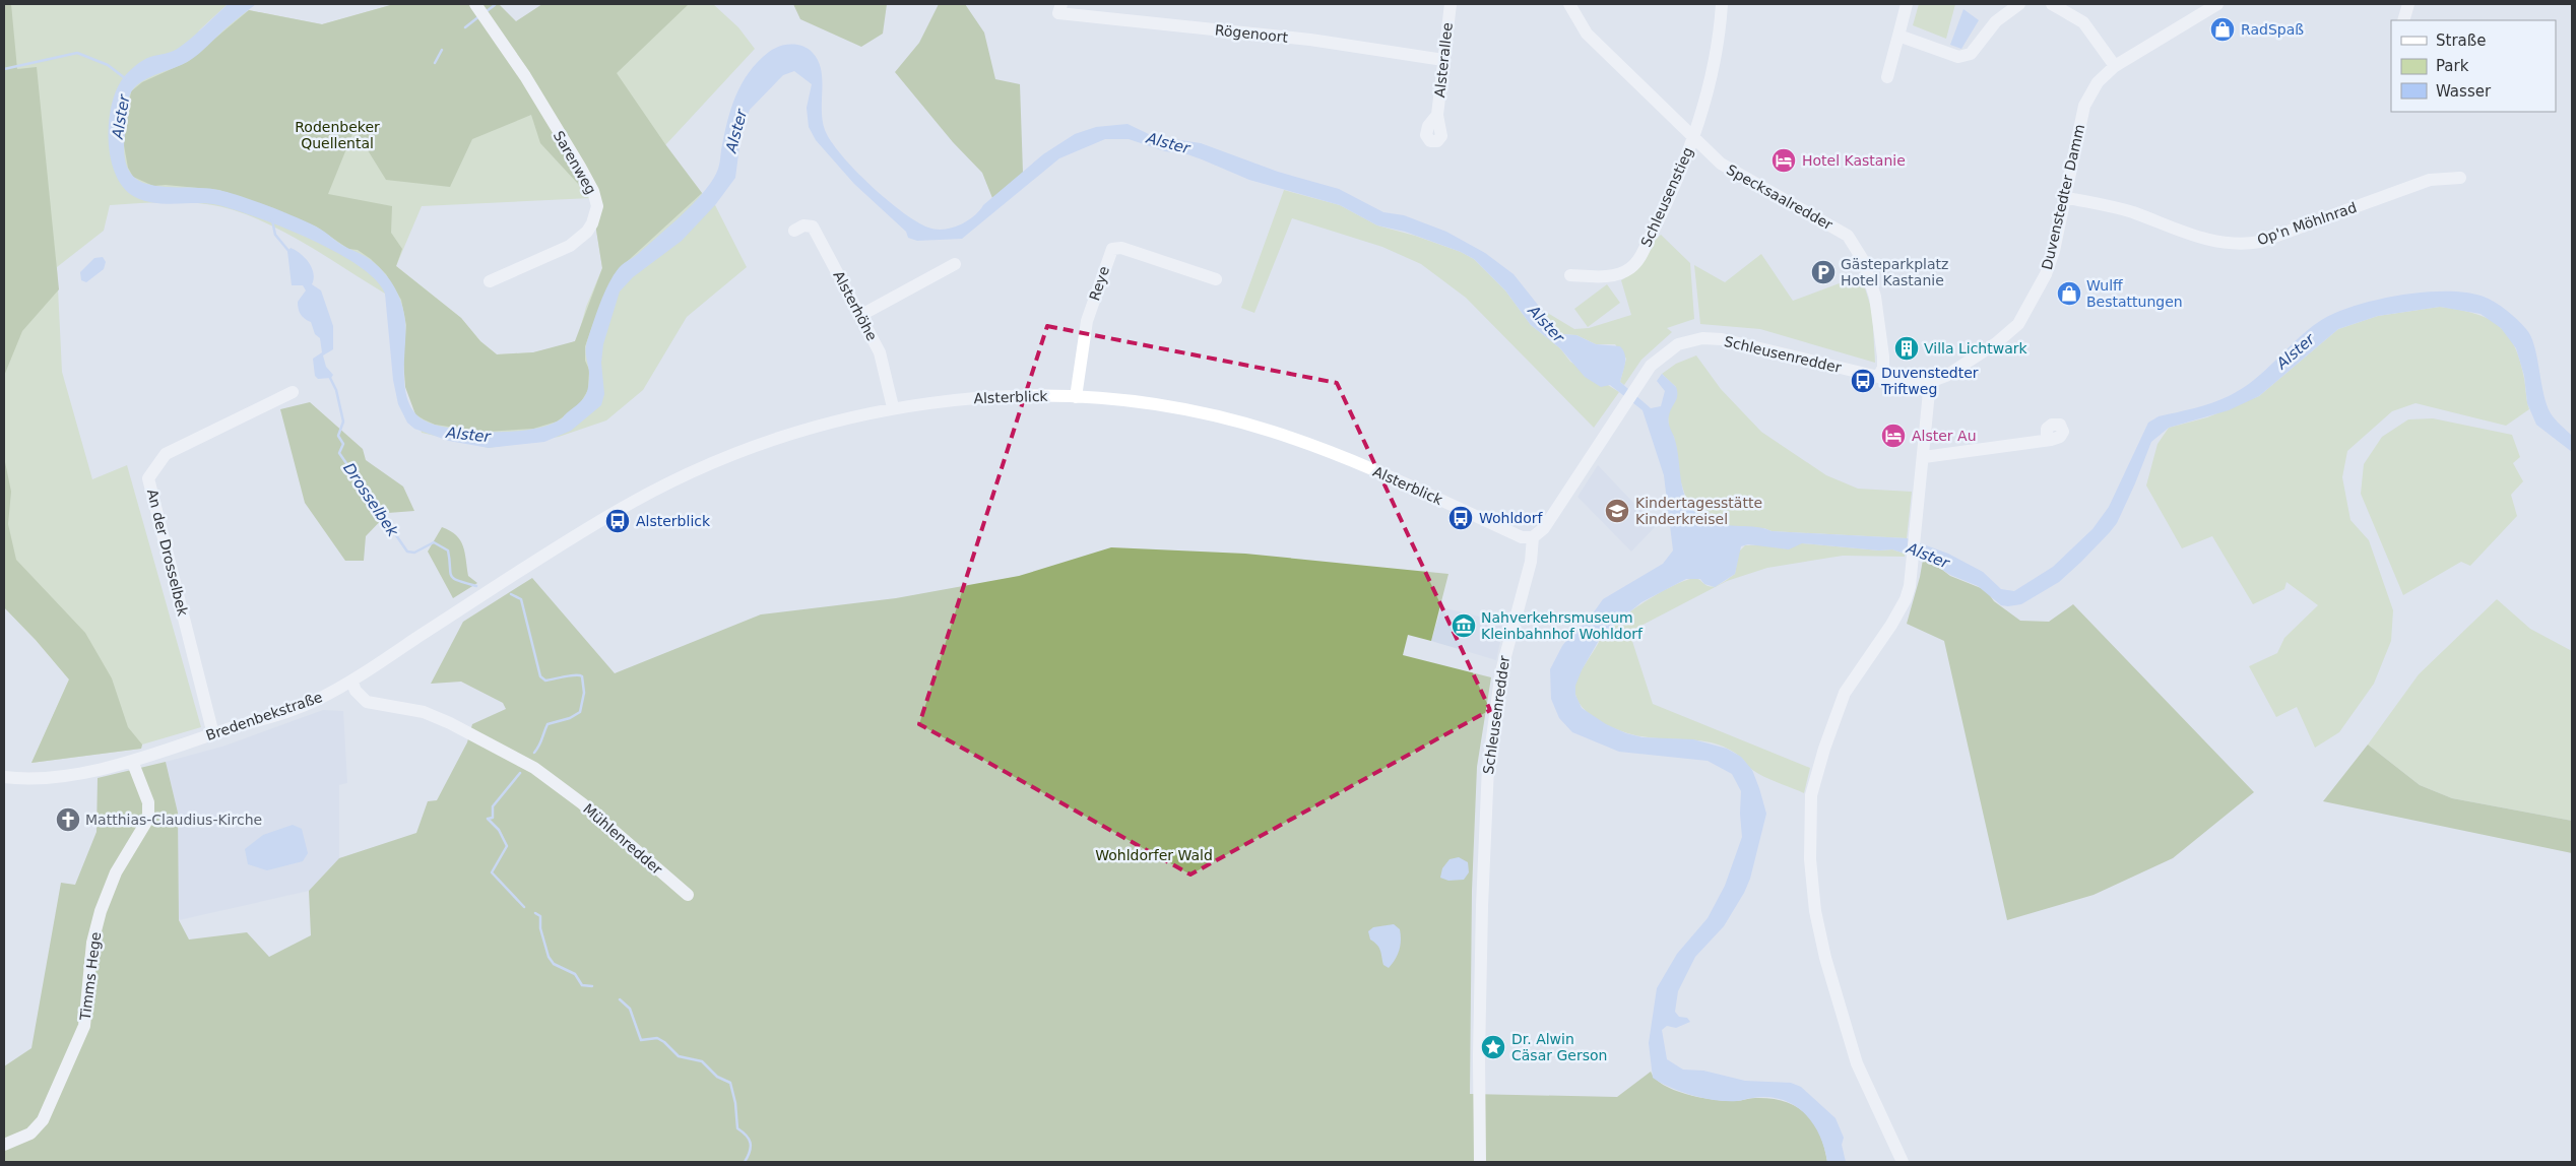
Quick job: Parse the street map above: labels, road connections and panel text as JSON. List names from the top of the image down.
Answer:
{
  "streets": {
    "street": [
      "Rögenoort",
      "Alsterallee",
      "Sarenweg",
      "Schleusenstieg",
      "Specksaalredder",
      "Duvenstedter Damm",
      "Op'n Möhlnrad",
      "Reye",
      "Alsterhöhe",
      "Schleusenredder",
      "Alsterblick",
      "An der Drosselbek",
      "Bredenbekstraße",
      "Mühlenredder",
      "Timms Hege"
    ]
  },
  "crossings": [
    ["Rögenoort", "Alsterallee"],
    ["Schleusenstieg", "Specksaalredder"],
    ["Specksaalredder", "Duvenstedter Damm"],
    ["Specksaalredder", "Schleusenredder"],
    ["Duvenstedter Damm", "Op'n Möhlnrad"],
    ["Duvenstedter Damm", "Schleusenredder"],
    ["Reye", "Alsterblick"],
    ["Alsterhöhe", "Alsterblick"],
    ["Schleusenredder", "Alsterblick"],
    ["Alsterblick", "Bredenbekstraße"],
    ["Alsterblick", "Mühlenredder"],
    ["An der Drosselbek", "Bredenbekstraße"],
    ["Bredenbekstraße", "Mühlenredder"],
    ["Bredenbekstraße", "Timms Hege"]
  ],
  "water": ["Alster", "Drosselbek"],
  "parks": ["Rodenbeker Quellental", "Wohldorfer Wald"],
  "places": {
    "shop": ["RadSpaß", "Wulff Bestattungen"],
    "hotel": ["Hotel Kastanie", "Alster Au"],
    "parking": ["Gästeparkplatz Hotel Kastanie"],
    "building": ["Villa Lichtwark"],
    "bus stop": ["Duvenstedter Triftweg", "Wohldorf", "Alsterblick"],
    "school or university": ["Kindertagesstätte Kinderkreisel"],
    "museum": ["Nahverkehrsmuseum Kleinbahnhof Wohldorf"],
    "church": ["Matthias-Claudius-Kirche"],
    "place": ["Dr. Alwin Cäsar Gerson"]
  },
  "legend": ["Straße", "Park", "Wasser"]
}
